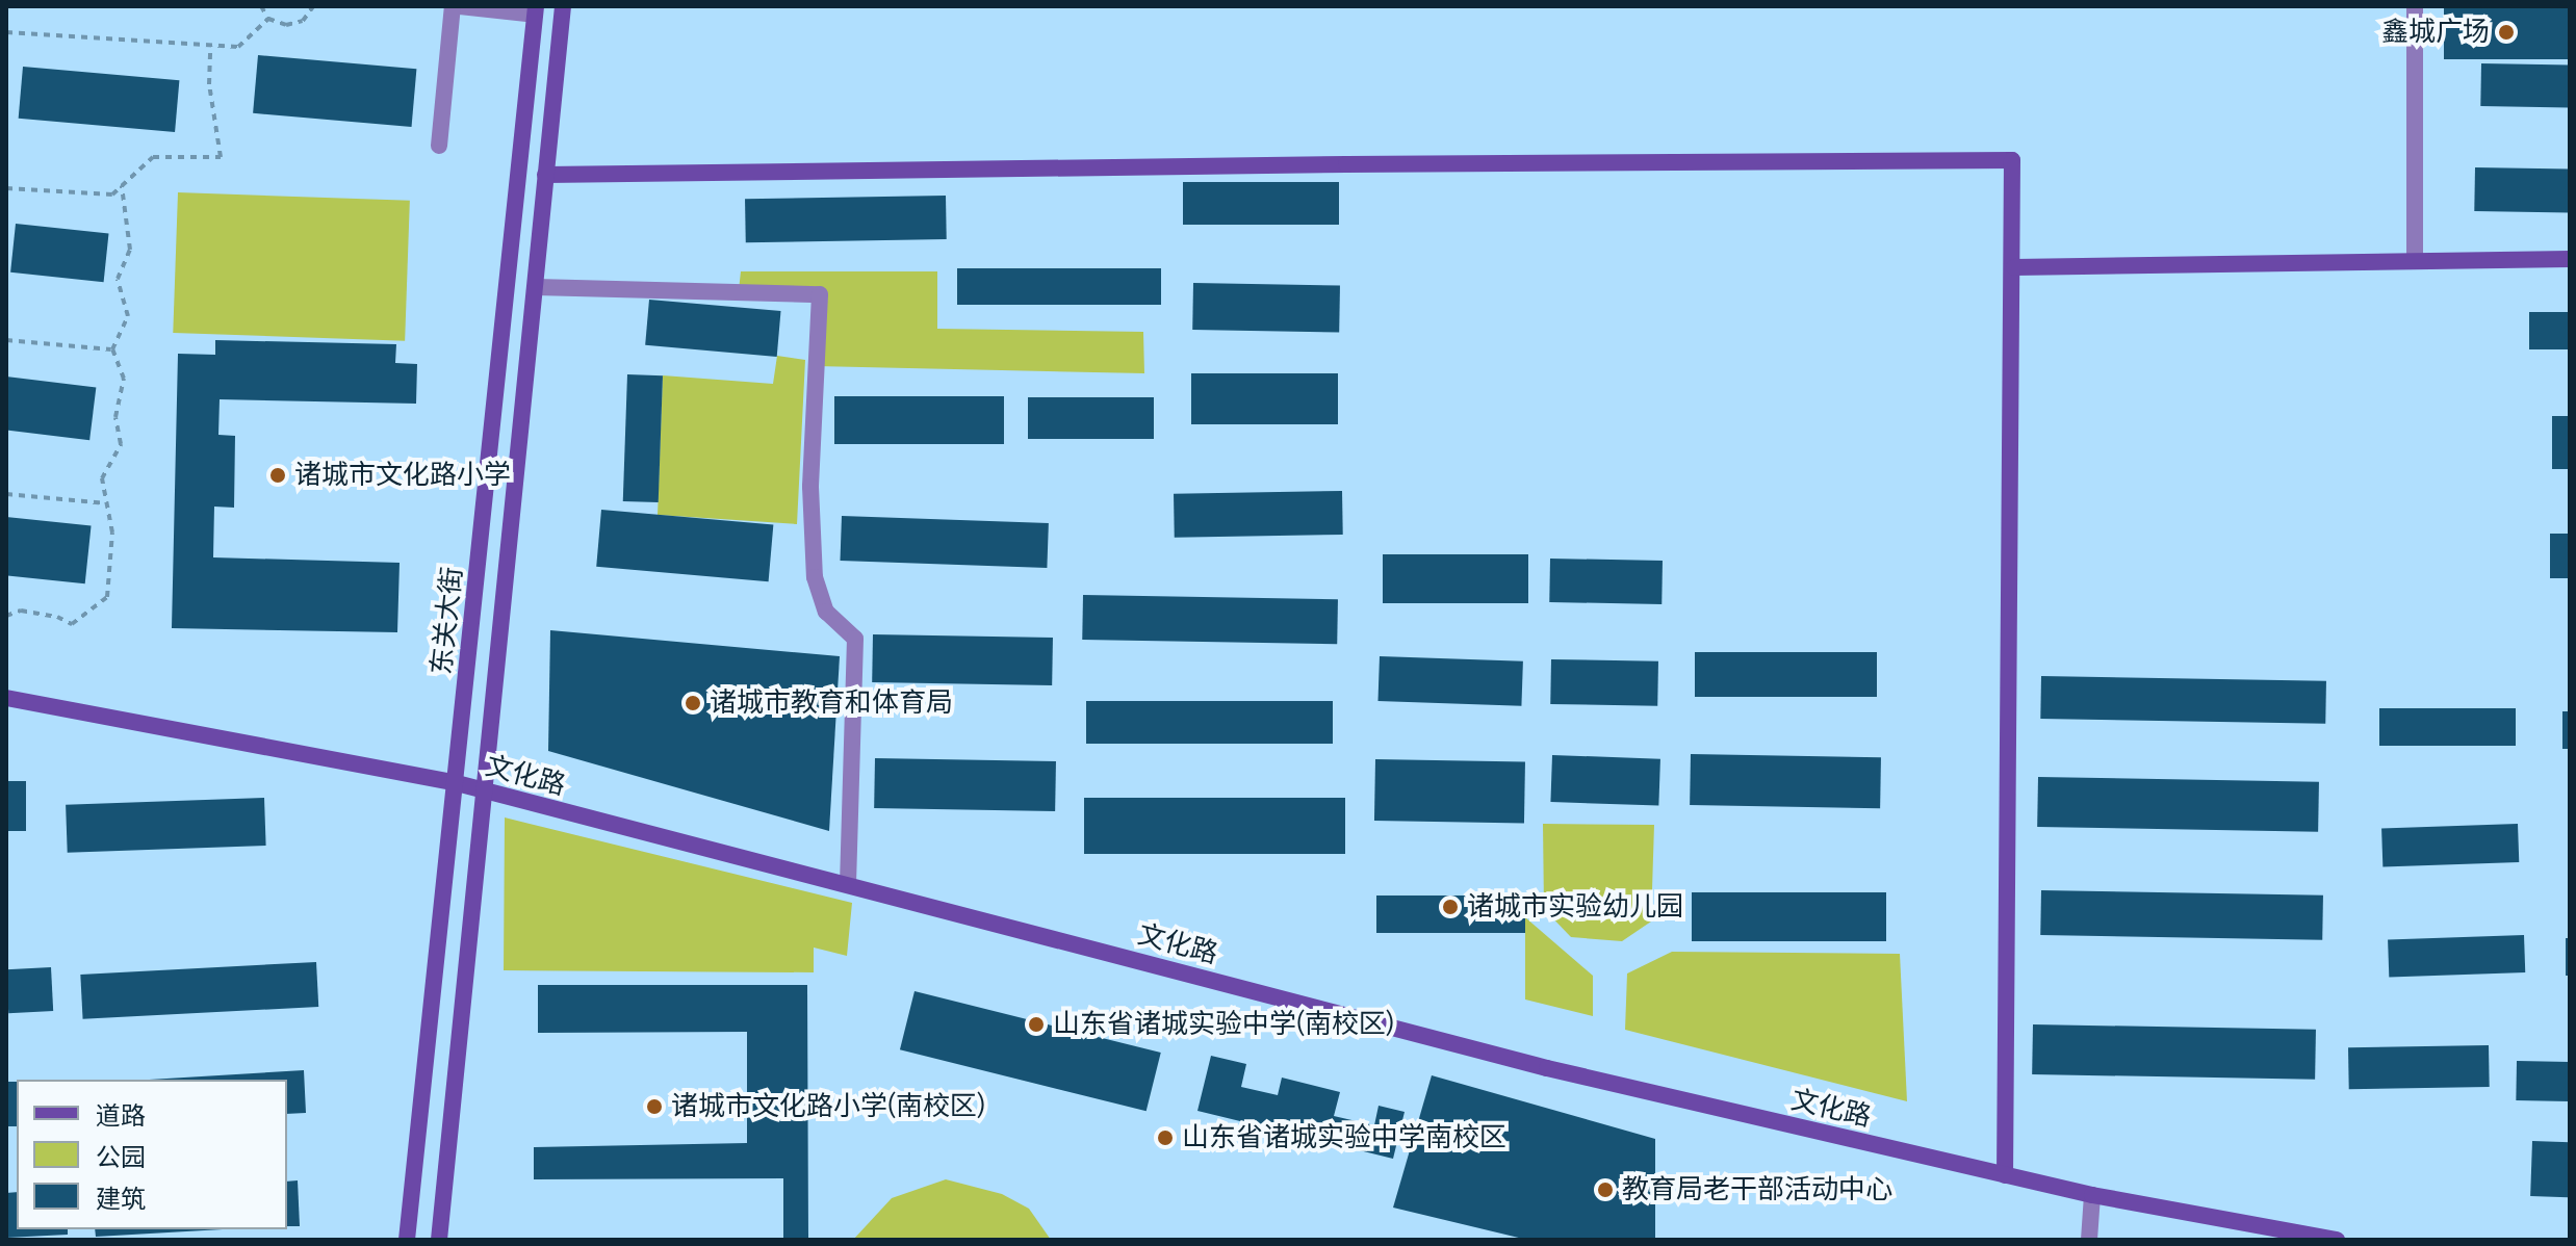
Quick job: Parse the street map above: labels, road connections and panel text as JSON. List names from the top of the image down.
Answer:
{
  "streets": {
    "street": ["东关大街", "文化路"]
  },
  "crossings": [
    ["东关大街", "文化路"]
  ],
  "places": [
    "鑫城广场",
    "诸城市文化路小学",
    "诸城市教育和体育局",
    "诸城市实验幼儿园",
    "山东省诸城实验中学(南校区)",
    "诸城市文化路小学(南校区)",
    "山东省诸城实验中学南校区",
    "教育局老干部活动中心"
  ],
  "legend": ["道路", "公园", "建筑"]
}
